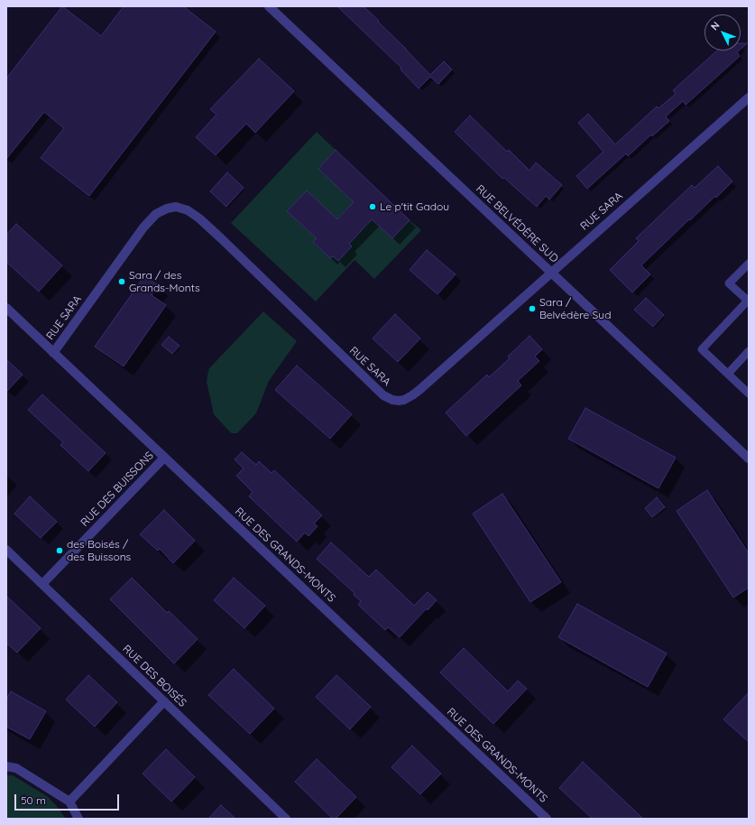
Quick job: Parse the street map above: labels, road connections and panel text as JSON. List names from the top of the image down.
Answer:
{
  "streets": {
    "street": [
      "RUE SARA",
      "RUE BELVÉDÈRE SUD",
      "RUE DES BUISSONS",
      "RUE DES GRANDS-MONTS",
      "RUE DES BOISÉS"
    ]
  },
  "crossings": [
    ["RUE SARA", "RUE BELVÉDÈRE SUD"],
    ["RUE SARA", "RUE DES GRANDS-MONTS"],
    ["RUE DES BUISSONS", "RUE DES GRANDS-MONTS"],
    ["RUE DES BUISSONS", "RUE DES BOISÉS"]
  ],
  "places": [
    "Le p'tit Gadou",
    "Sara / des Grands-Monts",
    "Sara / Belvédère Sud",
    "des Boisés / des Buissons"
  ],
  "scale_bar": "50 m",
  "north": "top left"
}
